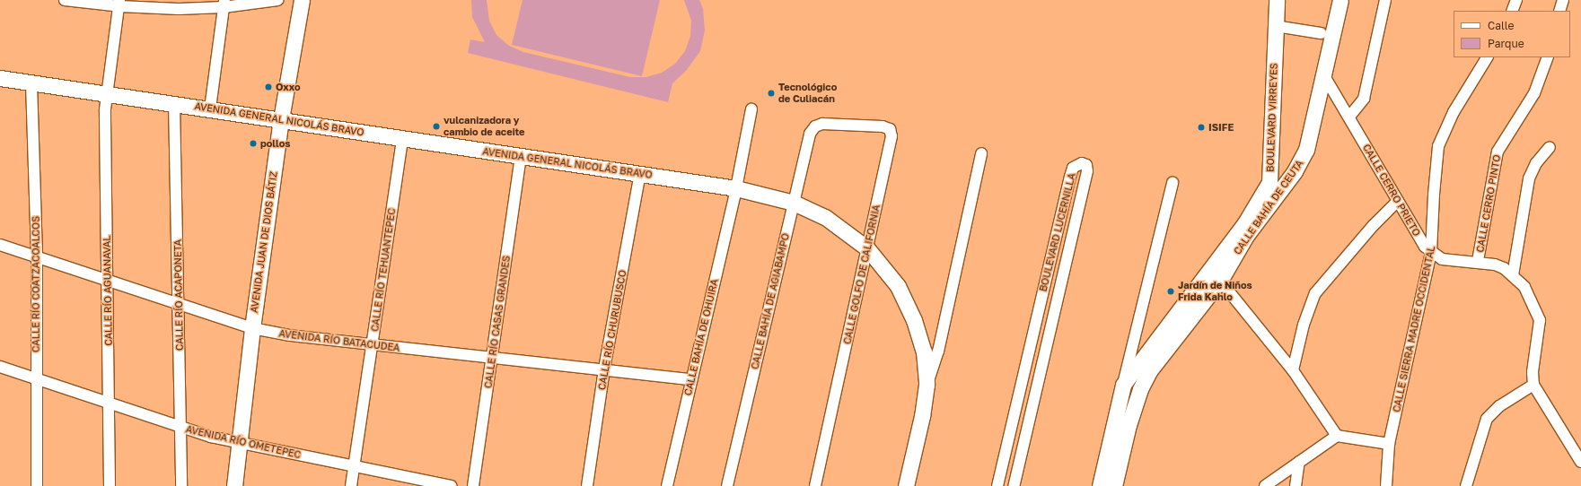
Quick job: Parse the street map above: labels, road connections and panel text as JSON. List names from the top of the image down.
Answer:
{
  "streets": {
    "street": [
      "BOULEVARD VIRREYES",
      "AVENIDA GENERAL NICOLÁS BRAVO",
      "CALLE CERRO PRIETO",
      "CALLE CERRO PINTO",
      "CALLE BAHÍA DE CEUTA",
      "BOULEVARD LUCERNILLA",
      "AVENIDA JUAN DE DIOS BÁTIZ",
      "CALLE RÍO TEHUANTEPEC",
      "CALLE GOLFO DE CALIFORNIA",
      "CALLE RÍO COATZACOALCOS",
      "CALLE RÍO AGUANAVAL",
      "CALLE RÍO ACAPONETA",
      "CALLE BAHÍA DE AGIABAMPO",
      "CALLE RÍO CASAS GRANDES",
      "CALLE SIERRA MADRE OCCIDENTAL",
      "CALLE RÍO CHURUBUSCO",
      "CALLE BAHÍA DE OHUIRA",
      "AVENIDA RÍO BATACUDEA",
      "AVENIDA RÍO OMETEPEC"
    ]
  },
  "crossings": [
    ["BOULEVARD VIRREYES", "CALLE BAHÍA DE CEUTA"],
    ["AVENIDA GENERAL NICOLÁS BRAVO", "AVENIDA JUAN DE DIOS BÁTIZ"],
    ["AVENIDA GENERAL NICOLÁS BRAVO", "CALLE RÍO TEHUANTEPEC"],
    ["AVENIDA GENERAL NICOLÁS BRAVO", "CALLE GOLFO DE CALIFORNIA"],
    ["AVENIDA GENERAL NICOLÁS BRAVO", "CALLE RÍO COATZACOALCOS"],
    ["AVENIDA GENERAL NICOLÁS BRAVO", "CALLE RÍO AGUANAVAL"],
    ["AVENIDA GENERAL NICOLÁS BRAVO", "CALLE RÍO ACAPONETA"],
    ["AVENIDA GENERAL NICOLÁS BRAVO", "CALLE BAHÍA DE AGIABAMPO"],
    ["AVENIDA GENERAL NICOLÁS BRAVO", "CALLE RÍO CASAS GRANDES"],
    ["AVENIDA GENERAL NICOLÁS BRAVO", "CALLE RÍO CHURUBUSCO"],
    ["AVENIDA GENERAL NICOLÁS BRAVO", "CALLE BAHÍA DE OHUIRA"],
    ["CALLE CERRO PRIETO", "CALLE CERRO PINTO"],
    ["CALLE CERRO PRIETO", "CALLE BAHÍA DE CEUTA"],
    ["CALLE CERRO PRIETO", "CALLE SIERRA MADRE OCCIDENTAL"],
    ["AVENIDA JUAN DE DIOS BÁTIZ", "AVENIDA RÍO BATACUDEA"],
    ["AVENIDA JUAN DE DIOS BÁTIZ", "AVENIDA RÍO OMETEPEC"],
    ["CALLE RÍO TEHUANTEPEC", "AVENIDA RÍO BATACUDEA"],
    ["CALLE RÍO TEHUANTEPEC", "AVENIDA RÍO OMETEPEC"],
    ["CALLE GOLFO DE CALIFORNIA", "CALLE BAHÍA DE AGIABAMPO"],
    ["CALLE RÍO COATZACOALCOS", "AVENIDA RÍO BATACUDEA"],
    ["CALLE RÍO COATZACOALCOS", "AVENIDA RÍO OMETEPEC"],
    ["CALLE RÍO AGUANAVAL", "AVENIDA RÍO BATACUDEA"],
    ["CALLE RÍO AGUANAVAL", "AVENIDA RÍO OMETEPEC"],
    ["CALLE RÍO ACAPONETA", "AVENIDA RÍO BATACUDEA"],
    ["CALLE RÍO ACAPONETA", "AVENIDA RÍO OMETEPEC"],
    ["CALLE RÍO CASAS GRANDES", "AVENIDA RÍO BATACUDEA"],
    ["CALLE RÍO CHURUBUSCO", "AVENIDA RÍO BATACUDEA"],
    ["CALLE BAHÍA DE OHUIRA", "AVENIDA RÍO BATACUDEA"]
  ],
  "places": [
    "Oxxo",
    "Tecnológico de Culiacán",
    "vulcanizadora y cambio de aceite",
    "ISIFE",
    "pollos",
    "Jardín de Niños Frida Kahlo"
  ],
  "legend": ["Calle", "Parque"]
}
